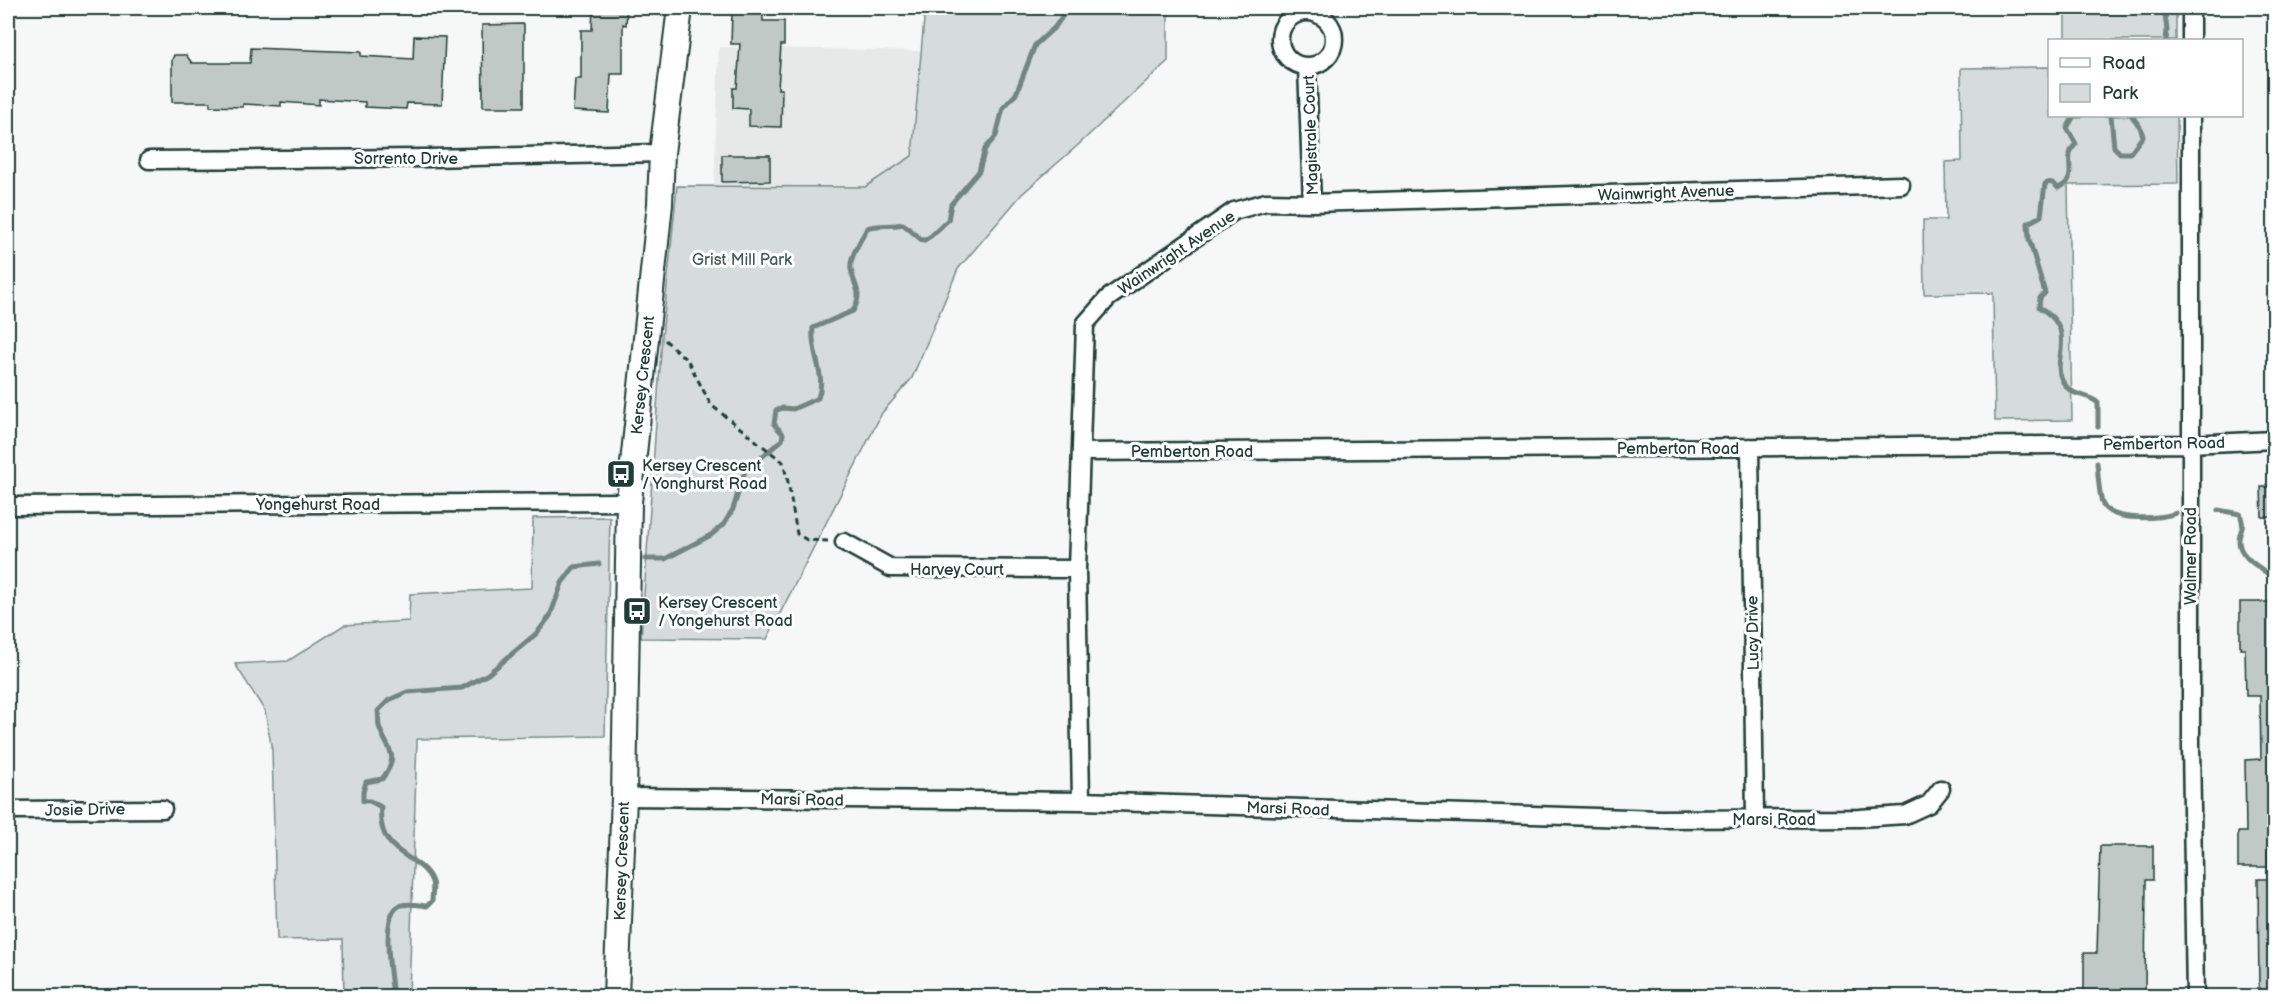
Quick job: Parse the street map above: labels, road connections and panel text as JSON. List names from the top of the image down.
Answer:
{
  "streets": {
    "street": [
      "Magistrale Court",
      "Sorrento Drive",
      "Wainwright Avenue",
      "Kersey Crescent",
      "Pemberton Road",
      "Yongehurst Road",
      "Walmer Road",
      "Harvey Court",
      "Lucy Drive",
      "Marsi Road",
      "Josie Drive"
    ]
  },
  "crossings": [
    ["Magistrale Court", "Wainwright Avenue"],
    ["Sorrento Drive", "Kersey Crescent"],
    ["Wainwright Avenue", "Pemberton Road"],
    ["Wainwright Avenue", "Harvey Court"],
    ["Wainwright Avenue", "Marsi Road"],
    ["Kersey Crescent", "Yongehurst Road"],
    ["Kersey Crescent", "Marsi Road"],
    ["Pemberton Road", "Walmer Road"],
    ["Pemberton Road", "Lucy Drive"],
    ["Lucy Drive", "Marsi Road"]
  ],
  "parks": ["Grist Mill Park"],
  "places": {
    "bus stop": ["Kersey Crescent / Yonghurst Road", "Kersey Crescent / Yongehurst Road"]
  },
  "legend": ["Road", "Park"]
}
